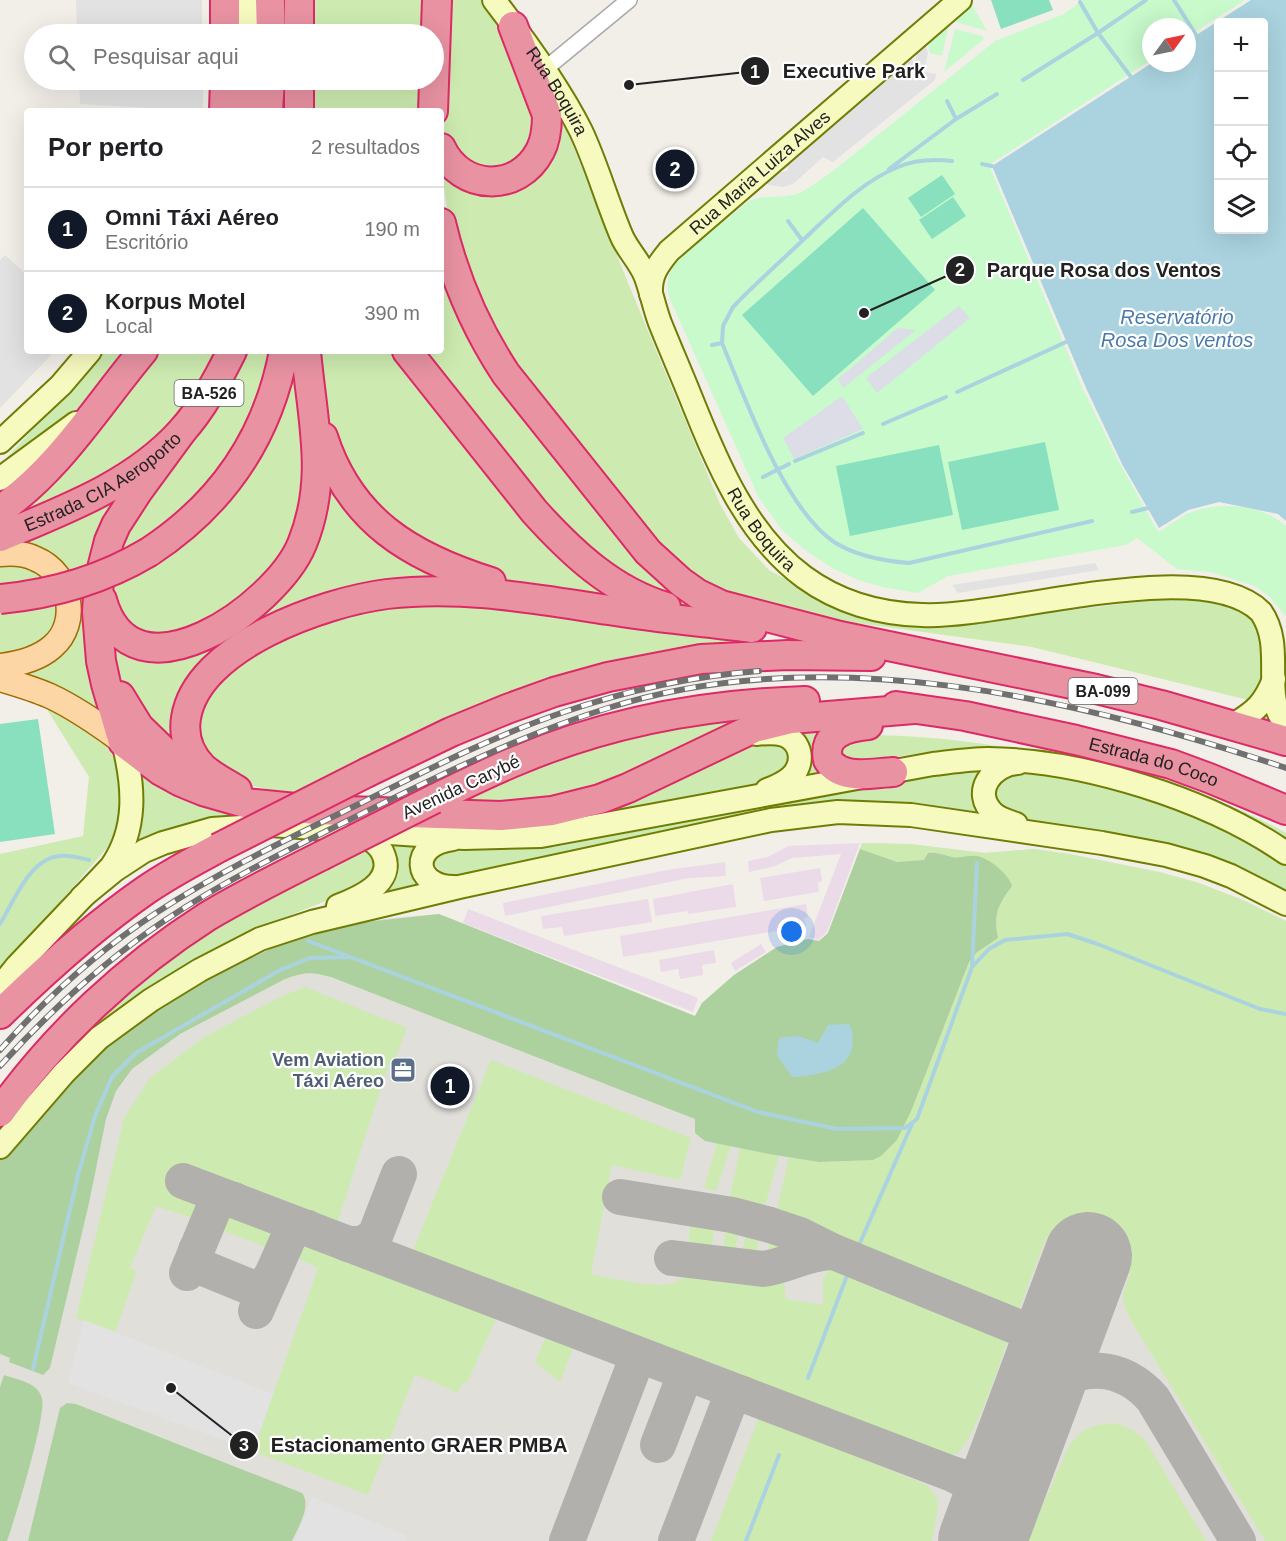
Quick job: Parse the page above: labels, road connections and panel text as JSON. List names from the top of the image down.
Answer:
{
  "streets": {
    "highway": [
      "BA-526",
      "Estrada CIA Aeroporto",
      "BA-099",
      "Estrada do Coco",
      "Avenida Carybé"
    ],
    "main road": ["Rua Boquira", "Rua Maria Luiza Alves"]
  },
  "crossings": [
    ["Rua Boquira", "Rua Maria Luiza Alves"],
    ["Rua Boquira", "BA-099"],
    ["Estrada do Coco", "Avenida Carybé"]
  ],
  "water": ["Reservatório Rosa Dos ventos"],
  "places": {
    "other": ["Executive Park", "Parque Rosa dos Ventos", "Estacionamento GRAER PMBA"],
    "office": ["Vem Aviation Táxi Aéreo"]
  },
  "north": "top right",
  "page": {
    "map_buttons": ["+", "−"],
    "search": "Pesquisar aqui",
    "heading": ["Por perto", "2 resultados"],
    "pins": ["2", "1"],
    "list": [
      {
        "mark": "1",
        "name": "Omni Táxi Aéreo",
        "note": "Escritório",
        "value": "190 m"
      },
      {
        "mark": "2",
        "name": "Korpus Motel",
        "note": "Local",
        "value": "390 m"
      }
    ]
  }
}
